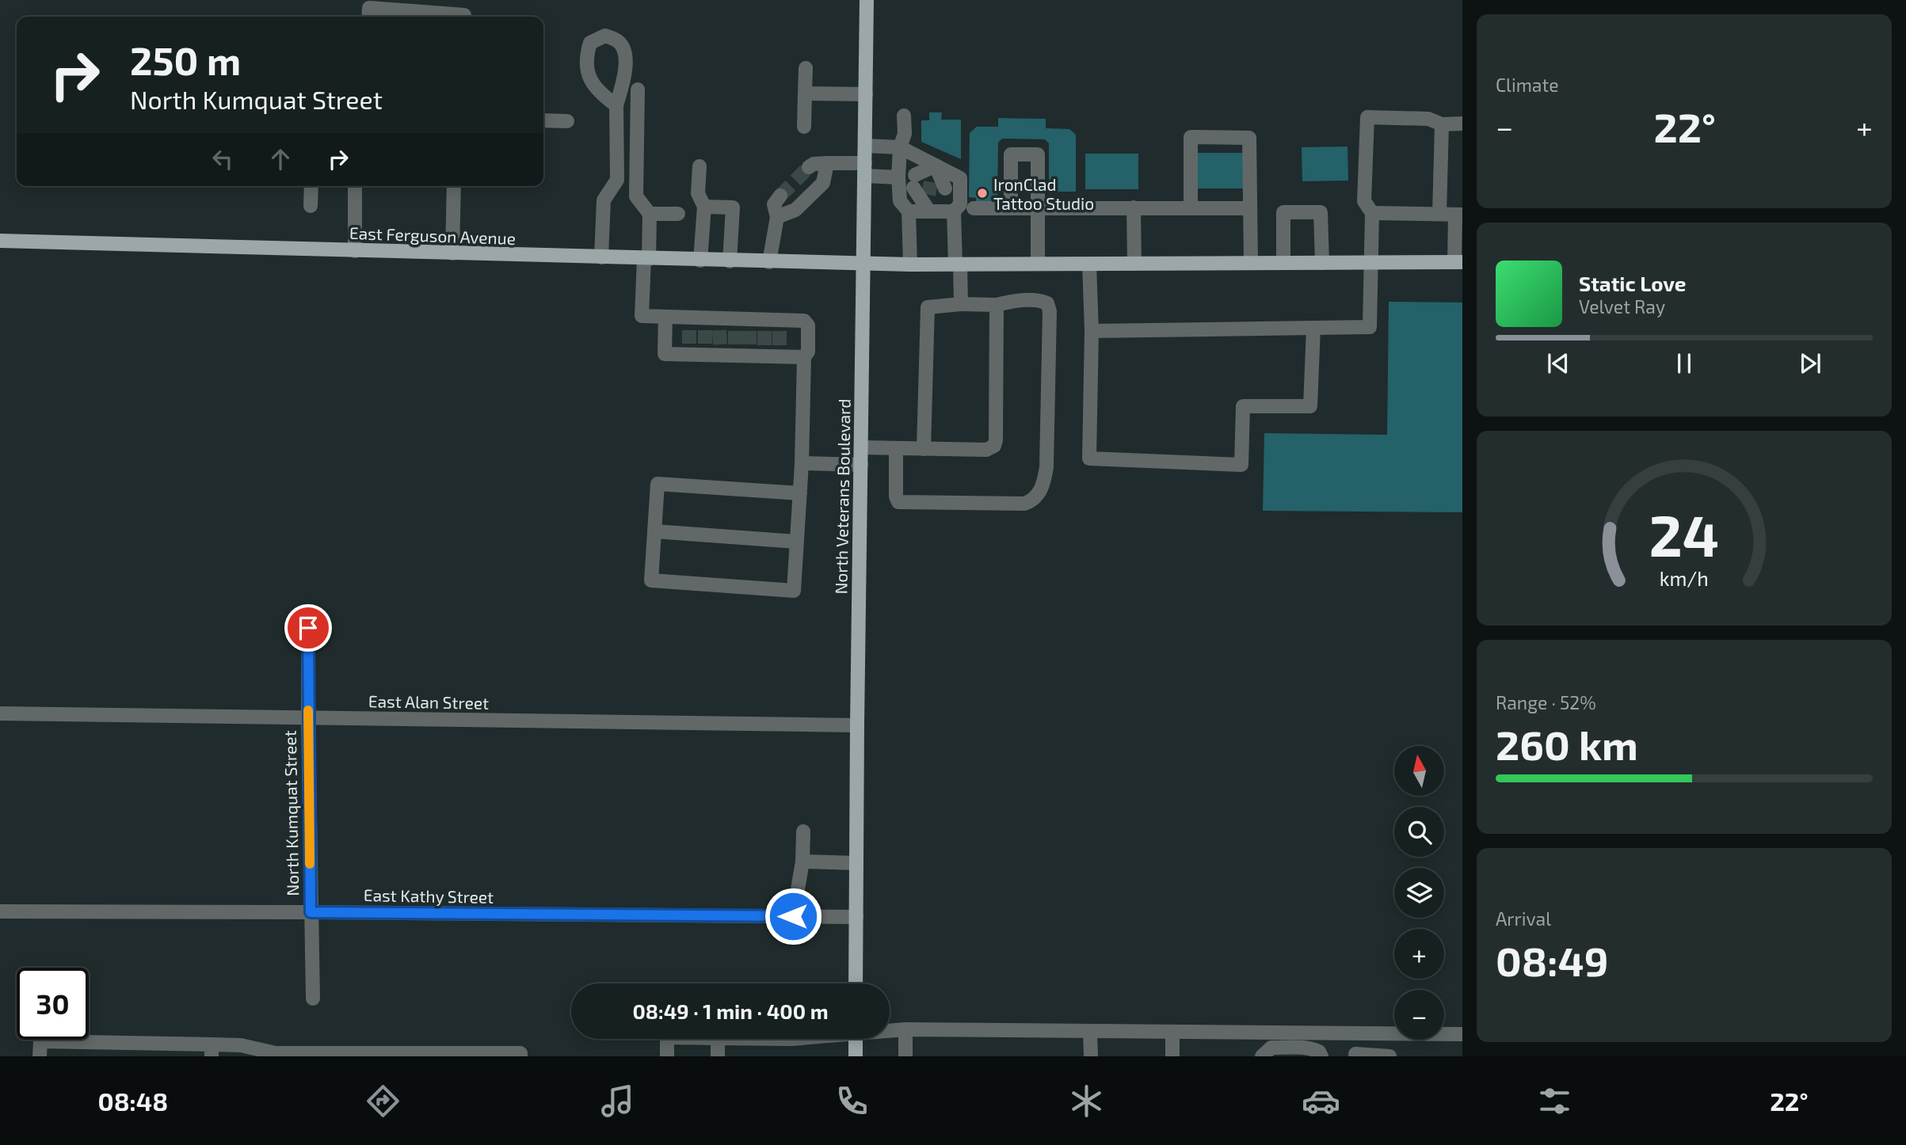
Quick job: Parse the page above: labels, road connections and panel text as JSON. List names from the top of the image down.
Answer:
{
  "streets": {
    "main road": ["East Ferguson Avenue", "North Veterans Boulevard"],
    "street": ["East Alan Street", "North Kumquat Street", "East Kathy Street"]
  },
  "crossings": [
    ["East Ferguson Avenue", "North Veterans Boulevard"],
    ["North Veterans Boulevard", "East Alan Street"],
    ["North Veterans Boulevard", "East Kathy Street"],
    ["East Alan Street", "North Kumquat Street"],
    ["North Kumquat Street", "East Kathy Street"]
  ],
  "places": ["IronClad Tattoo Studio"],
  "north": "top",
  "page": {
    "tile": [
      "Climate",
      ["Range · 52%", "260 km"],
      ["Arrival", "08:49"]
    ],
    "turn": ["250 m", "North Kumquat Street"],
    "heat": ["−", "22°", "+"],
    "song": ["Static Love", "Velvet Ray"],
    "map_buttons": ["+", "−"],
    "limit": "30",
    "trip": "08:49 · 1 min · 400 m",
    "tabs": ["08:48", "22°"],
    "gauge": ["24", "km/h"]
  }
}
